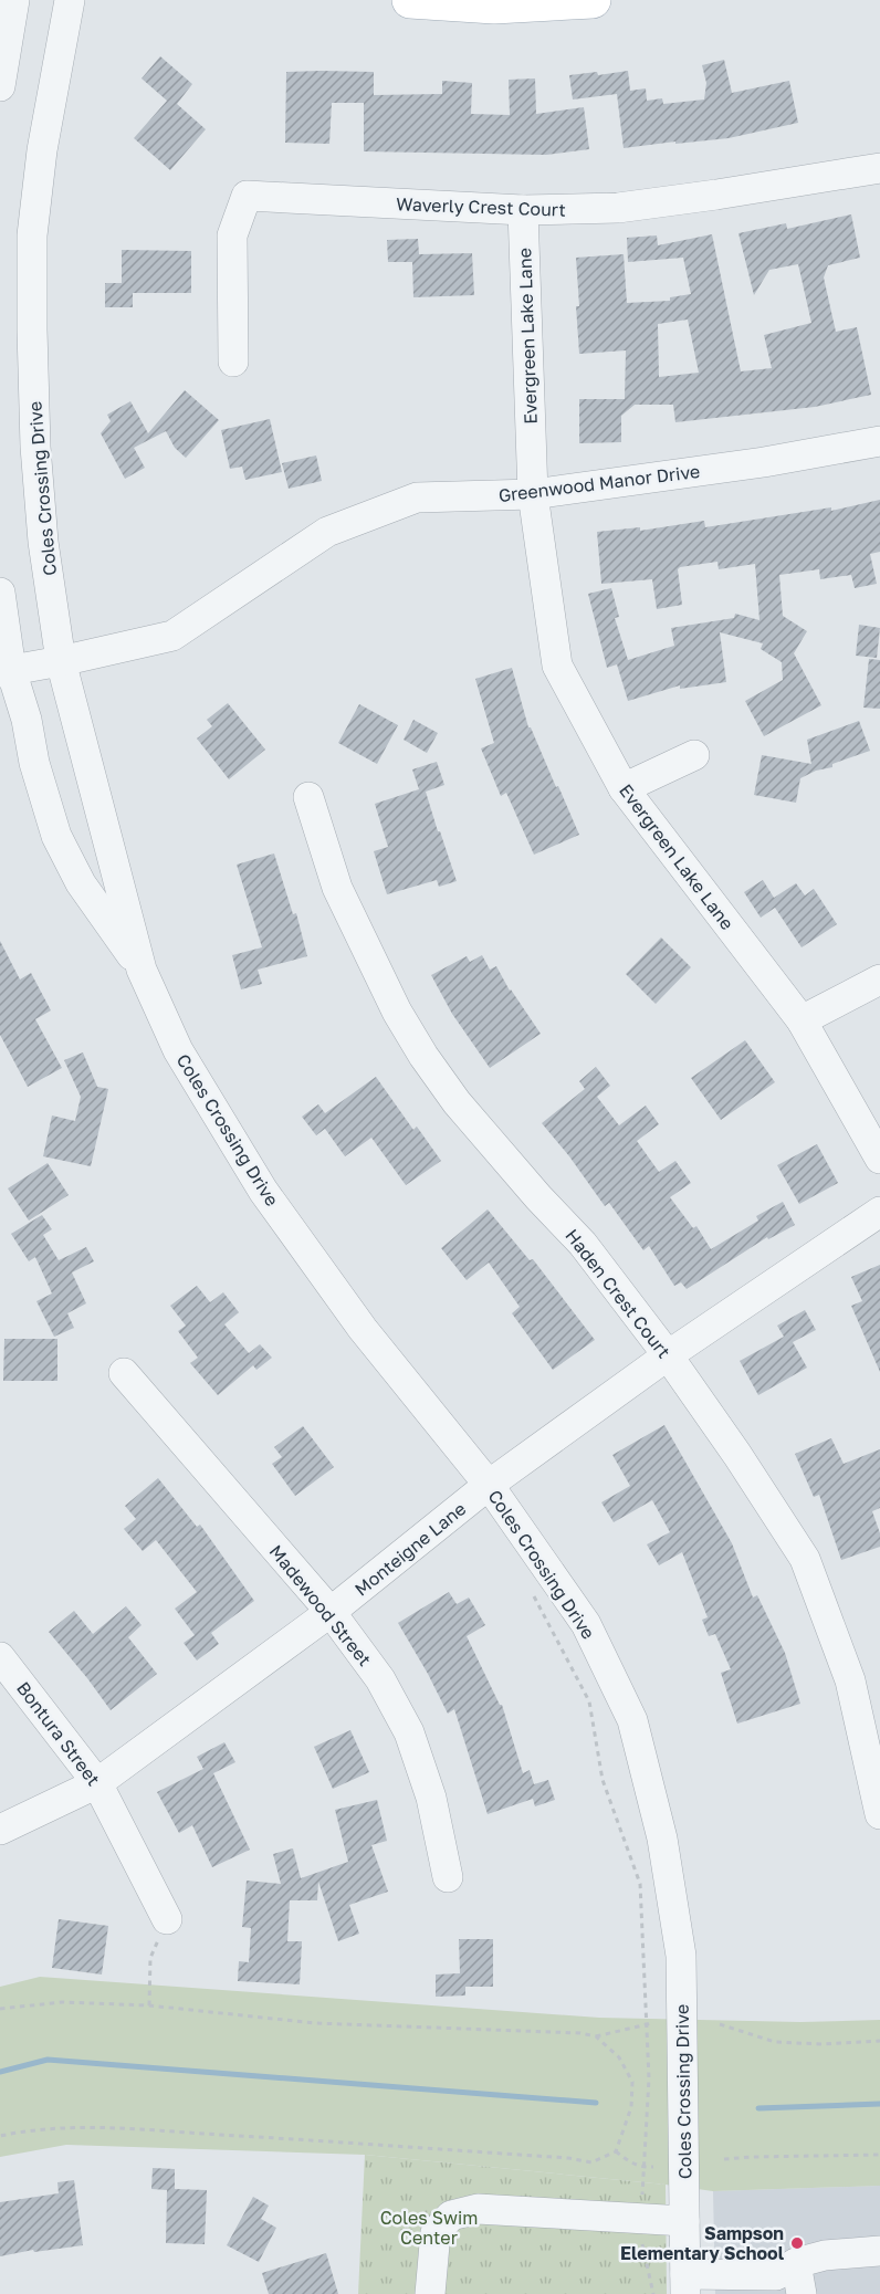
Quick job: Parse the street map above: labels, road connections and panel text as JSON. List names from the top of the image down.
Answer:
{
  "streets": {
    "street": [
      "Waverly Crest Court",
      "Evergreen Lake Lane",
      "Greenwood Manor Drive",
      "Coles Crossing Drive",
      "Haden Crest Court",
      "Monteigne Lane",
      "Madewood Street",
      "Bontura Street"
    ]
  },
  "crossings": [
    ["Waverly Crest Court", "Evergreen Lake Lane"],
    ["Evergreen Lake Lane", "Greenwood Manor Drive"],
    ["Greenwood Manor Drive", "Coles Crossing Drive"],
    ["Coles Crossing Drive", "Monteigne Lane"],
    ["Haden Crest Court", "Monteigne Lane"],
    ["Monteigne Lane", "Madewood Street"],
    ["Monteigne Lane", "Bontura Street"]
  ],
  "parks": ["Coles Swim Center"],
  "places": ["Sampson Elementary School"]
}
